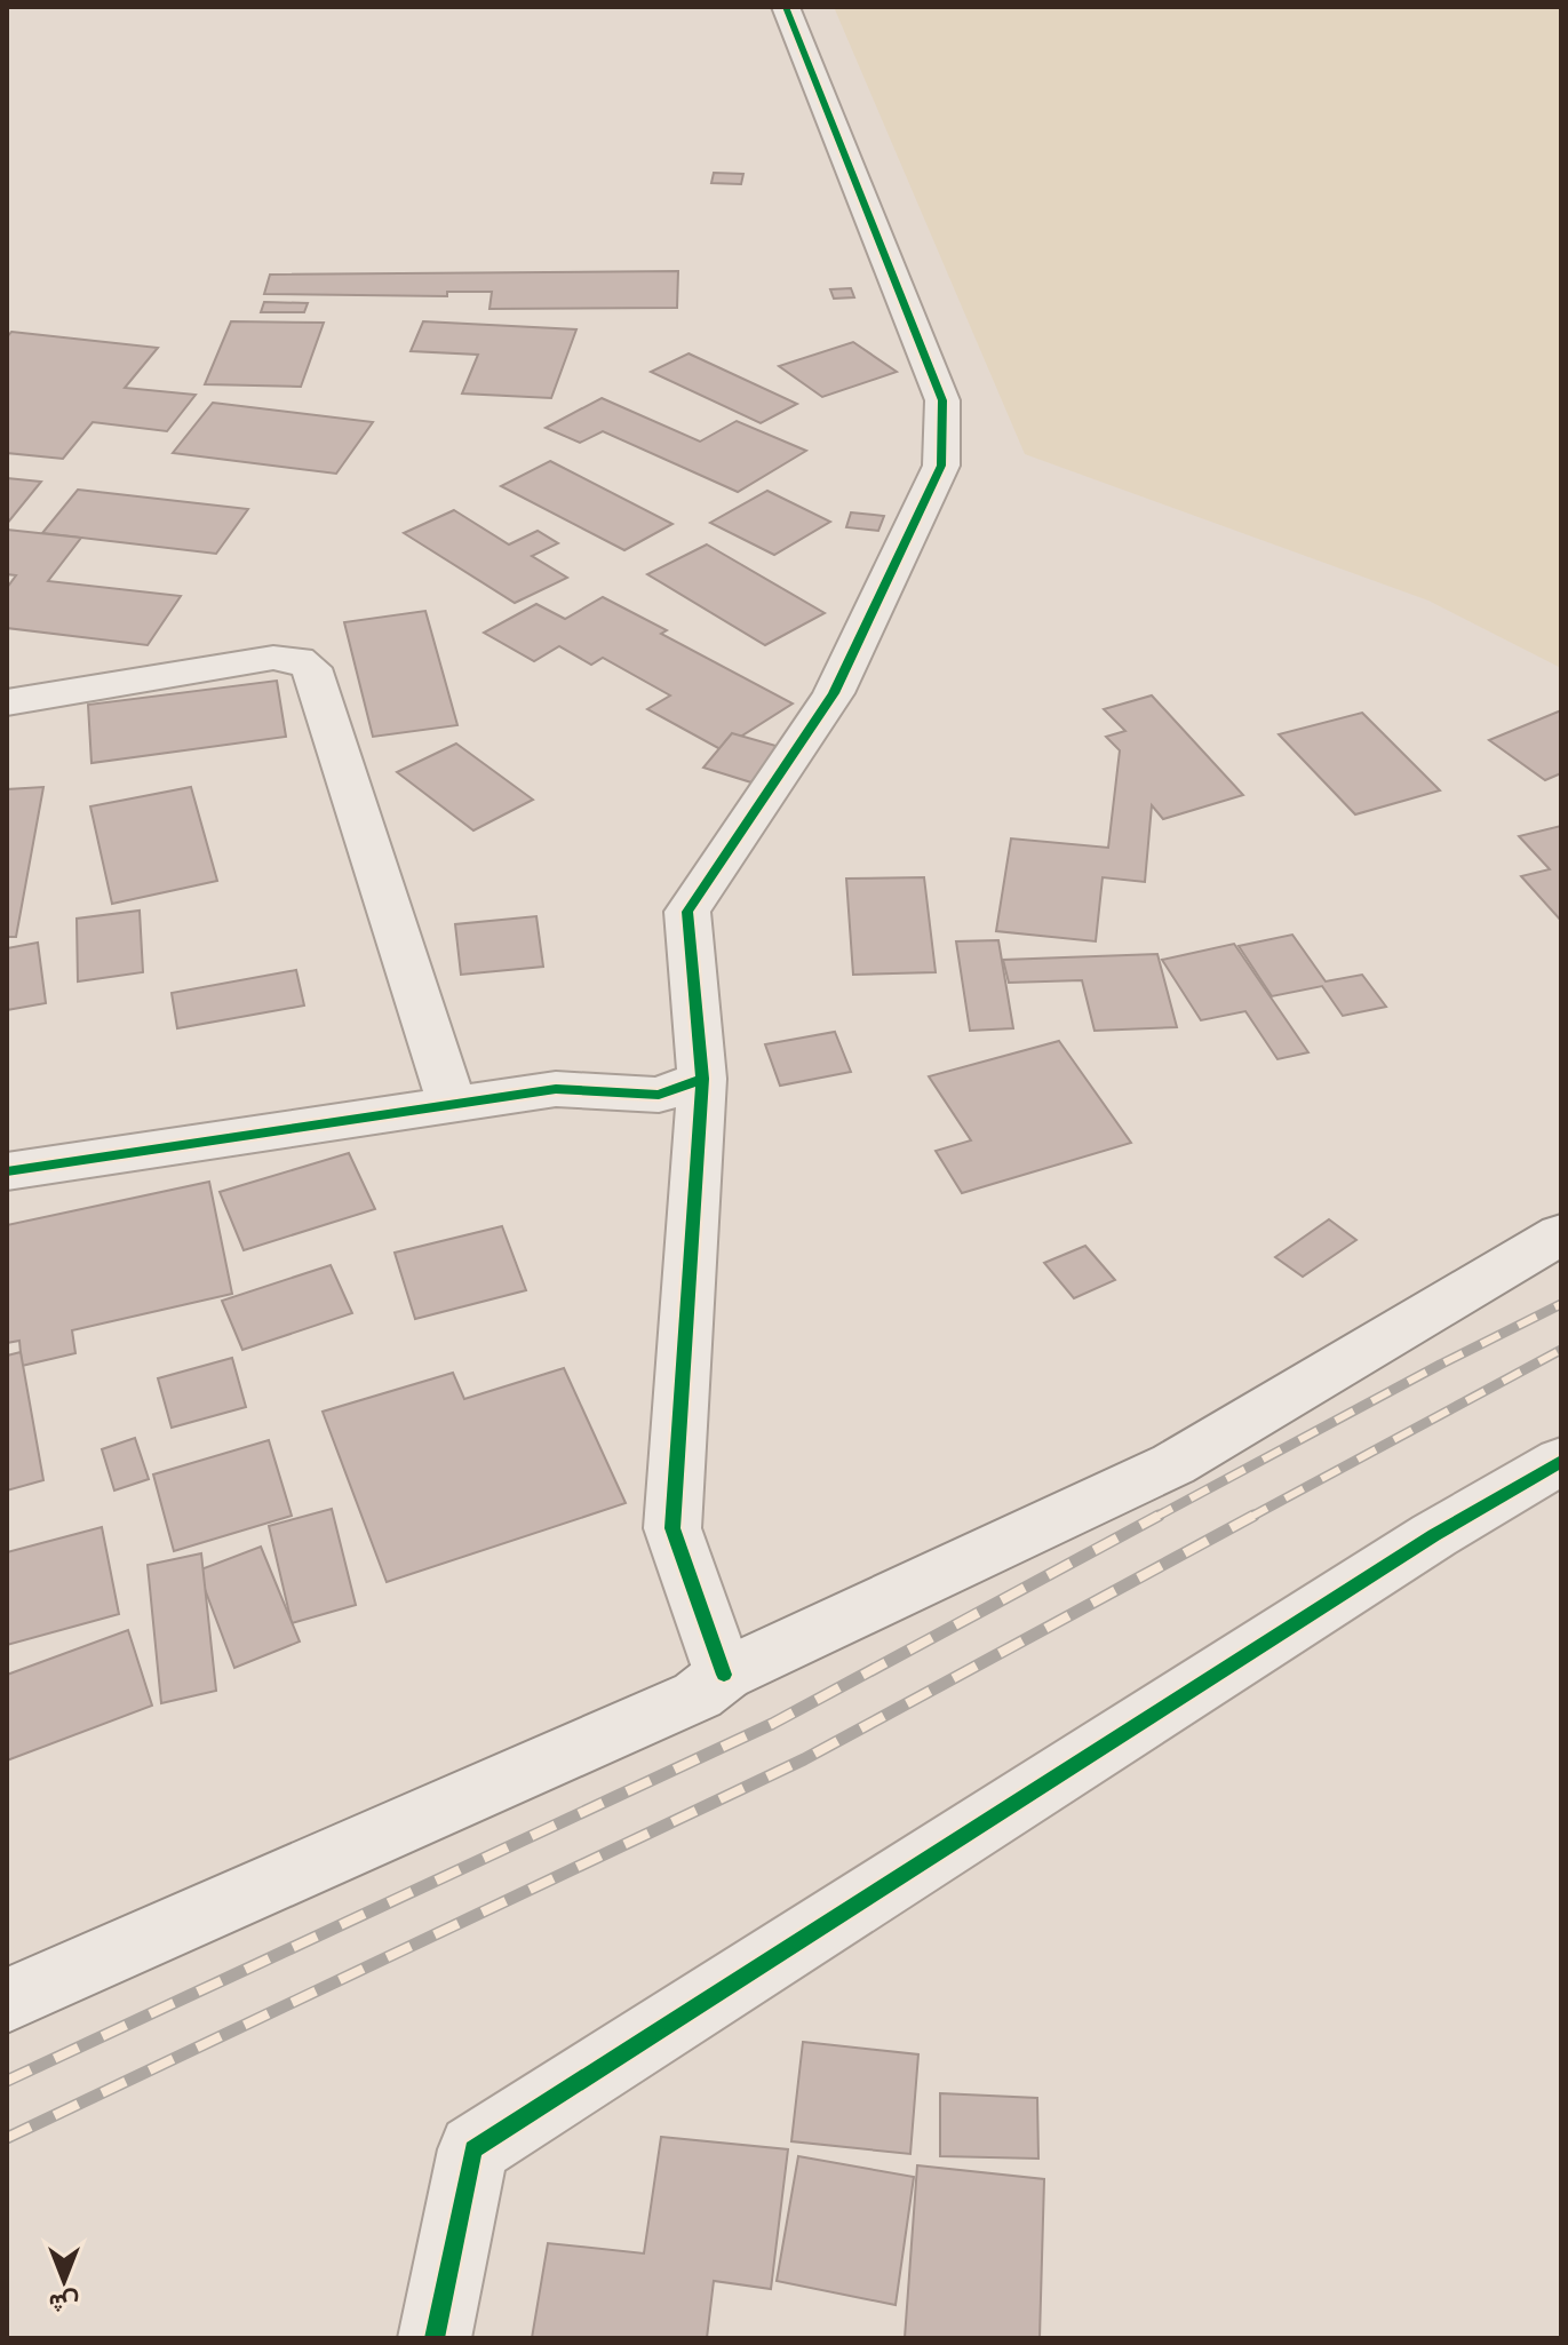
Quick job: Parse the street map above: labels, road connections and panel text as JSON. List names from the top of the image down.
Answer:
{
  "north": "bottom"
}
